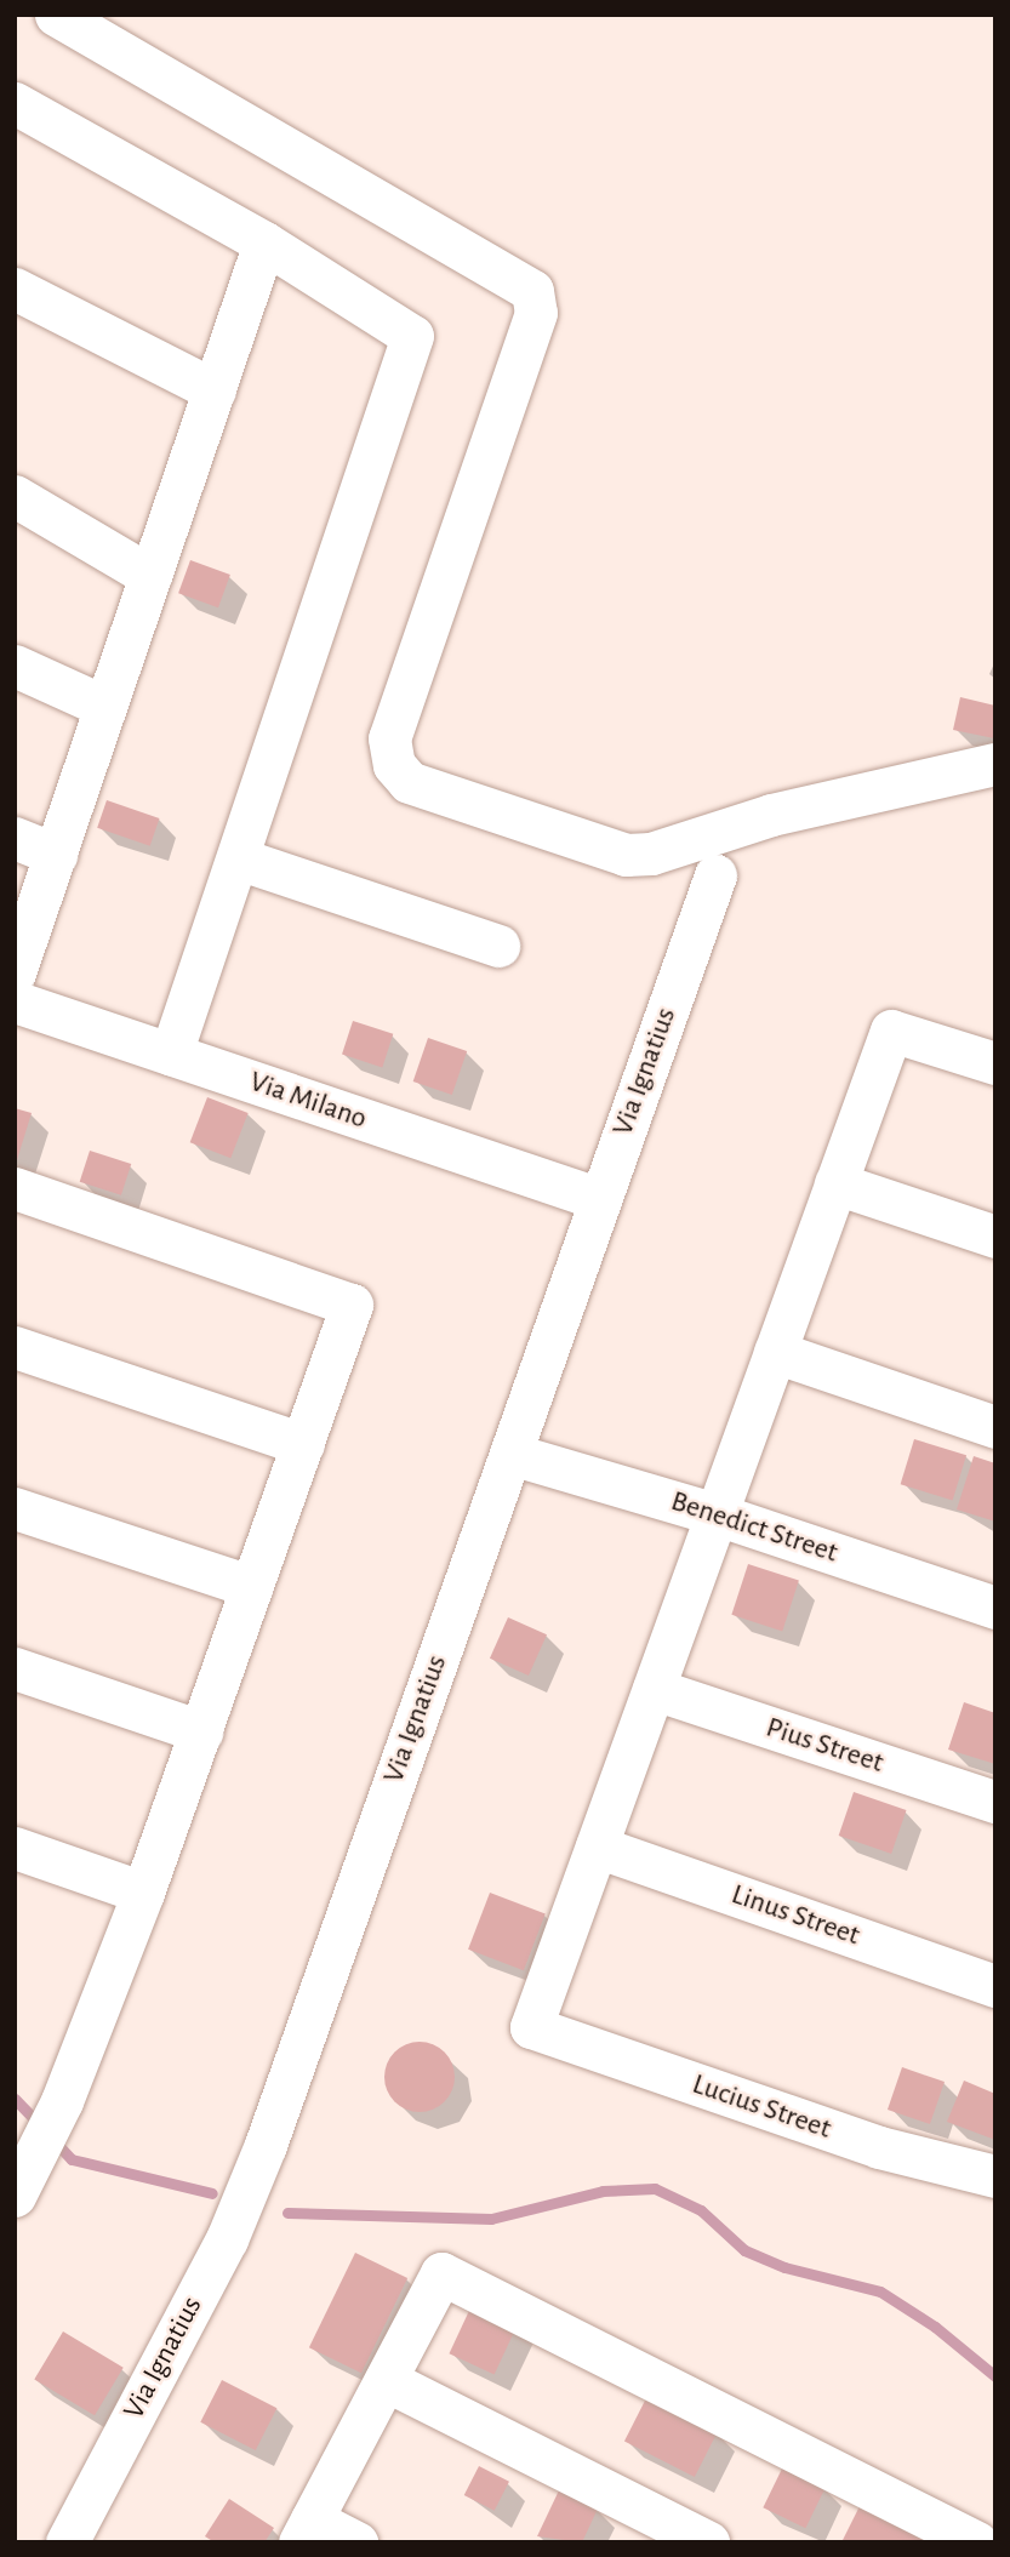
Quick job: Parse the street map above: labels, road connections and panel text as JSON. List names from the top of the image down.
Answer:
{
  "streets": {
    "street": [
      "Via Ignatius",
      "Via Milano",
      "Benedict Street",
      "Pius Street",
      "Linus Street",
      "Lucius Street"
    ]
  },
  "crossings": [
    ["Via Ignatius", "Via Milano"],
    ["Via Ignatius", "Benedict Street"],
    ["Linus Street", "Lucius Street"]
  ]
}
